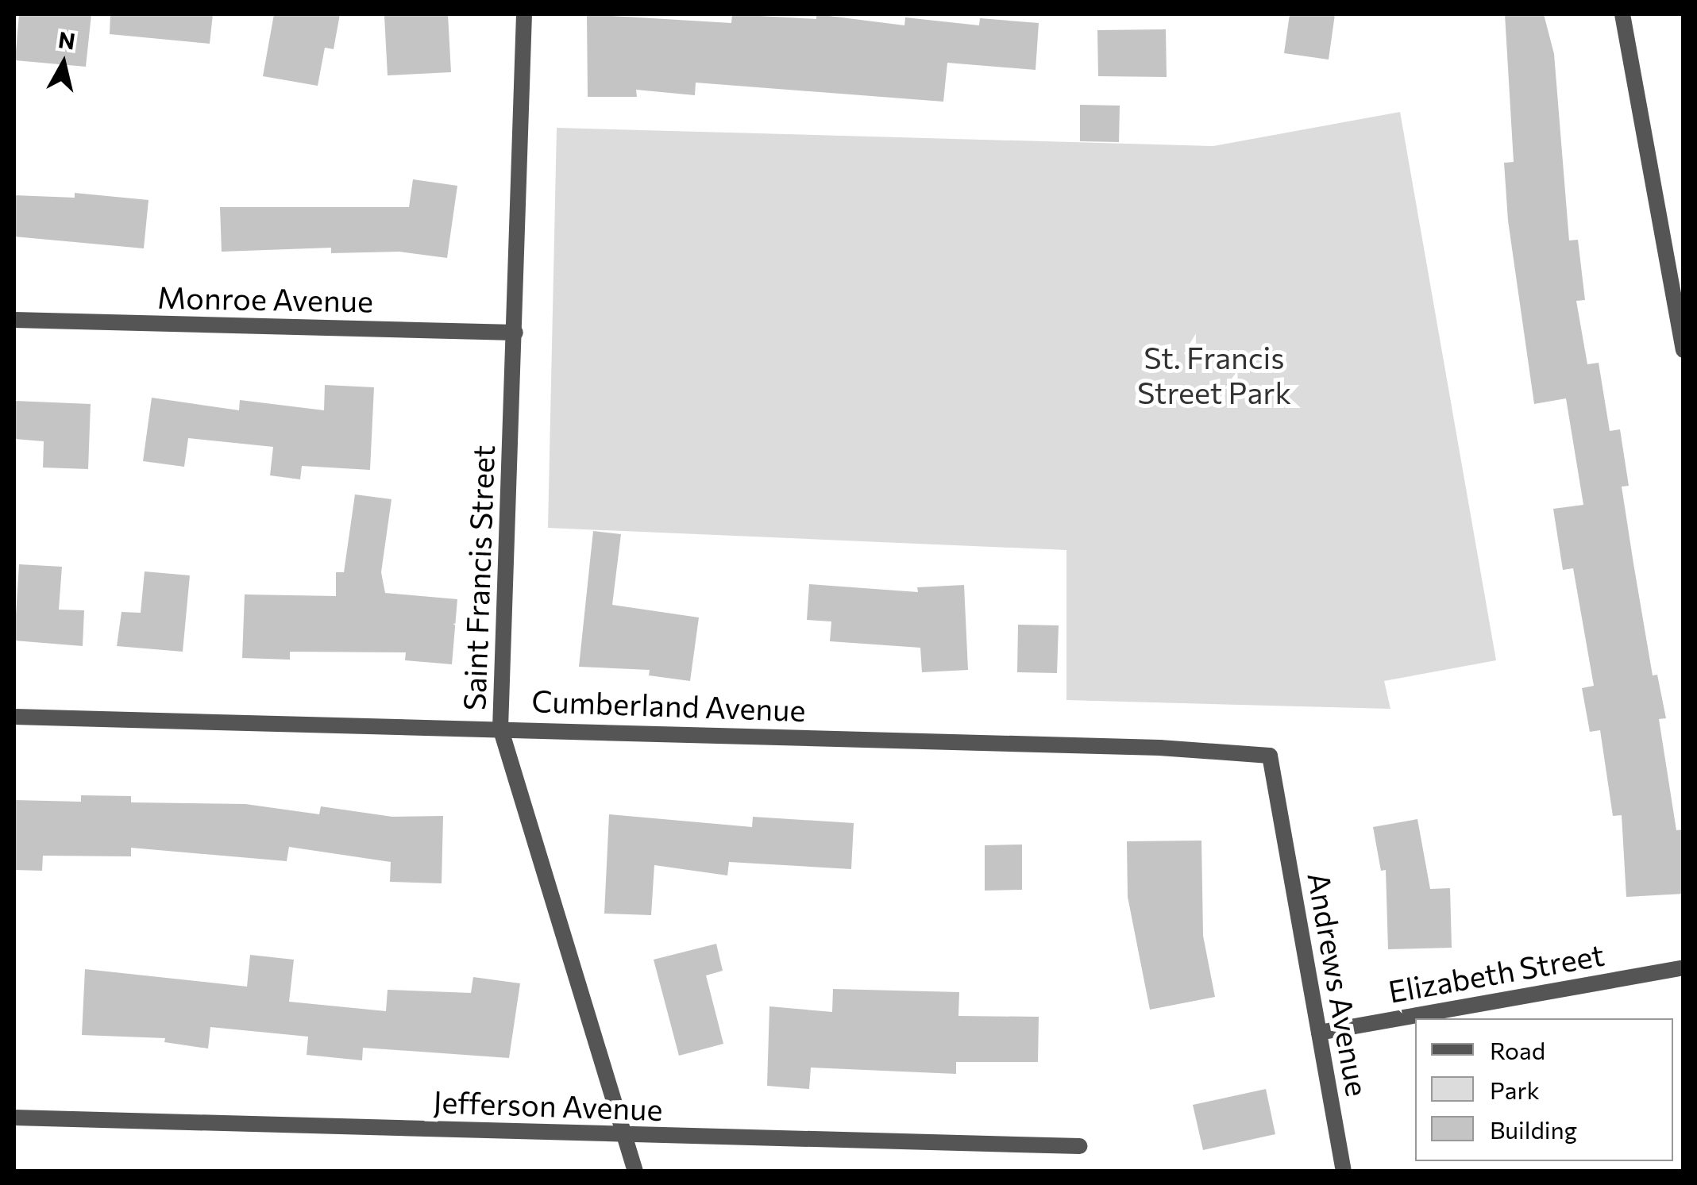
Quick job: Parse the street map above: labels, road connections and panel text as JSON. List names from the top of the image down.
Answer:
{
  "streets": {
    "street": [
      "Monroe Avenue",
      "Saint Francis Street",
      "Cumberland Avenue",
      "Elizabeth Street",
      "Andrews Avenue",
      "Jefferson Avenue"
    ]
  },
  "crossings": [
    ["Monroe Avenue", "Saint Francis Street"],
    ["Saint Francis Street", "Cumberland Avenue"],
    ["Saint Francis Street", "Jefferson Avenue"],
    ["Cumberland Avenue", "Andrews Avenue"],
    ["Elizabeth Street", "Andrews Avenue"]
  ],
  "parks": ["St. Francis Street Park"],
  "legend": ["Road", "Park", "Building"],
  "north": "top"
}
